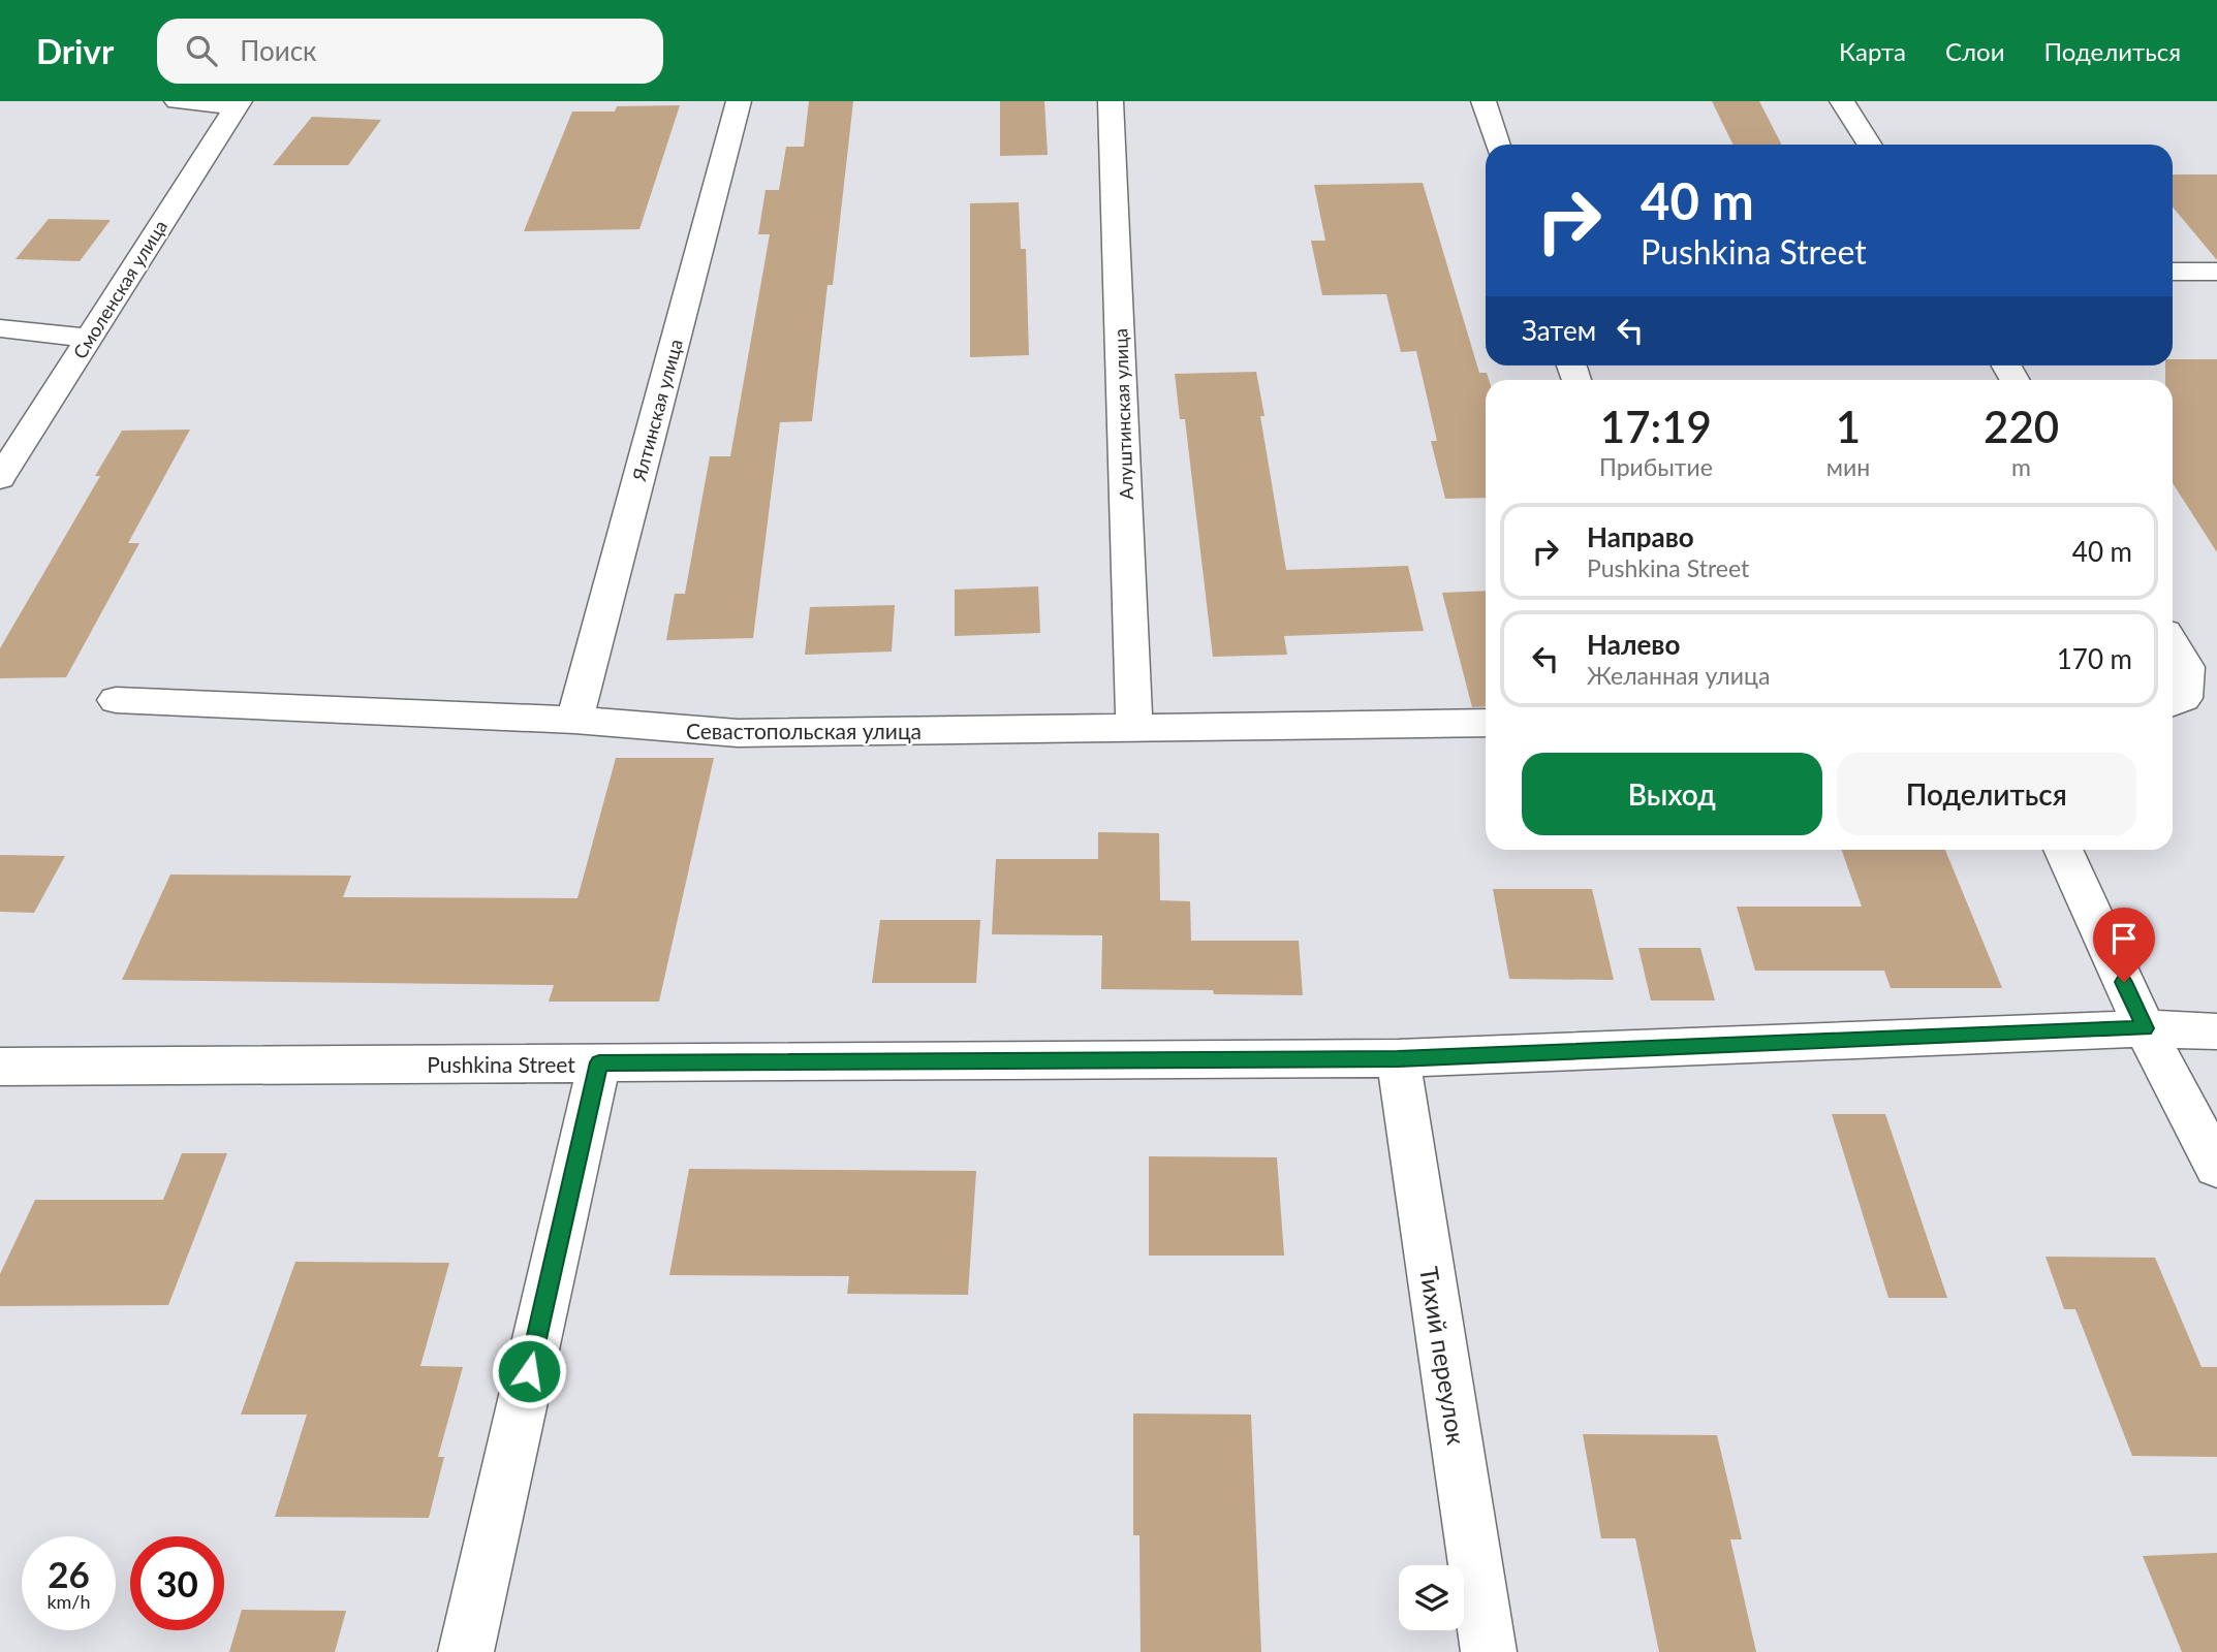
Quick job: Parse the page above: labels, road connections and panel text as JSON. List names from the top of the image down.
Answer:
{
  "streets": {
    "street": [
      "Смоленская улица",
      "Ялтинская улица",
      "Алуштинская улица",
      "Севастопольская улица",
      "Pushkina Street",
      "Тихий переулок"
    ]
  },
  "crossings": [
    ["Ялтинская улица", "Севастопольская улица"],
    ["Алуштинская улица", "Севастопольская улица"],
    ["Pushkina Street", "Тихий переулок"]
  ],
  "page": {
    "header": "Drivr",
    "search": "Поиск",
    "nav": ["Карта", "Слои", "Поделиться"],
    "turn": ["40 m", "Pushkina Street"],
    "then": "Затем",
    "eta": [
      "17:19",
      "Прибытие",
      "1",
      "мин",
      "220",
      "m"
    ],
    "list": [
      {
        "name": "Направо",
        "note": "Pushkina Street",
        "value": "40 m"
      },
      {
        "name": "Налево",
        "note": "Желанная улица",
        "value": "170 m"
      }
    ],
    "buttons": ["Выход", "Поделиться"],
    "speed": "26 km/h",
    "limit": "30"
  }
}
